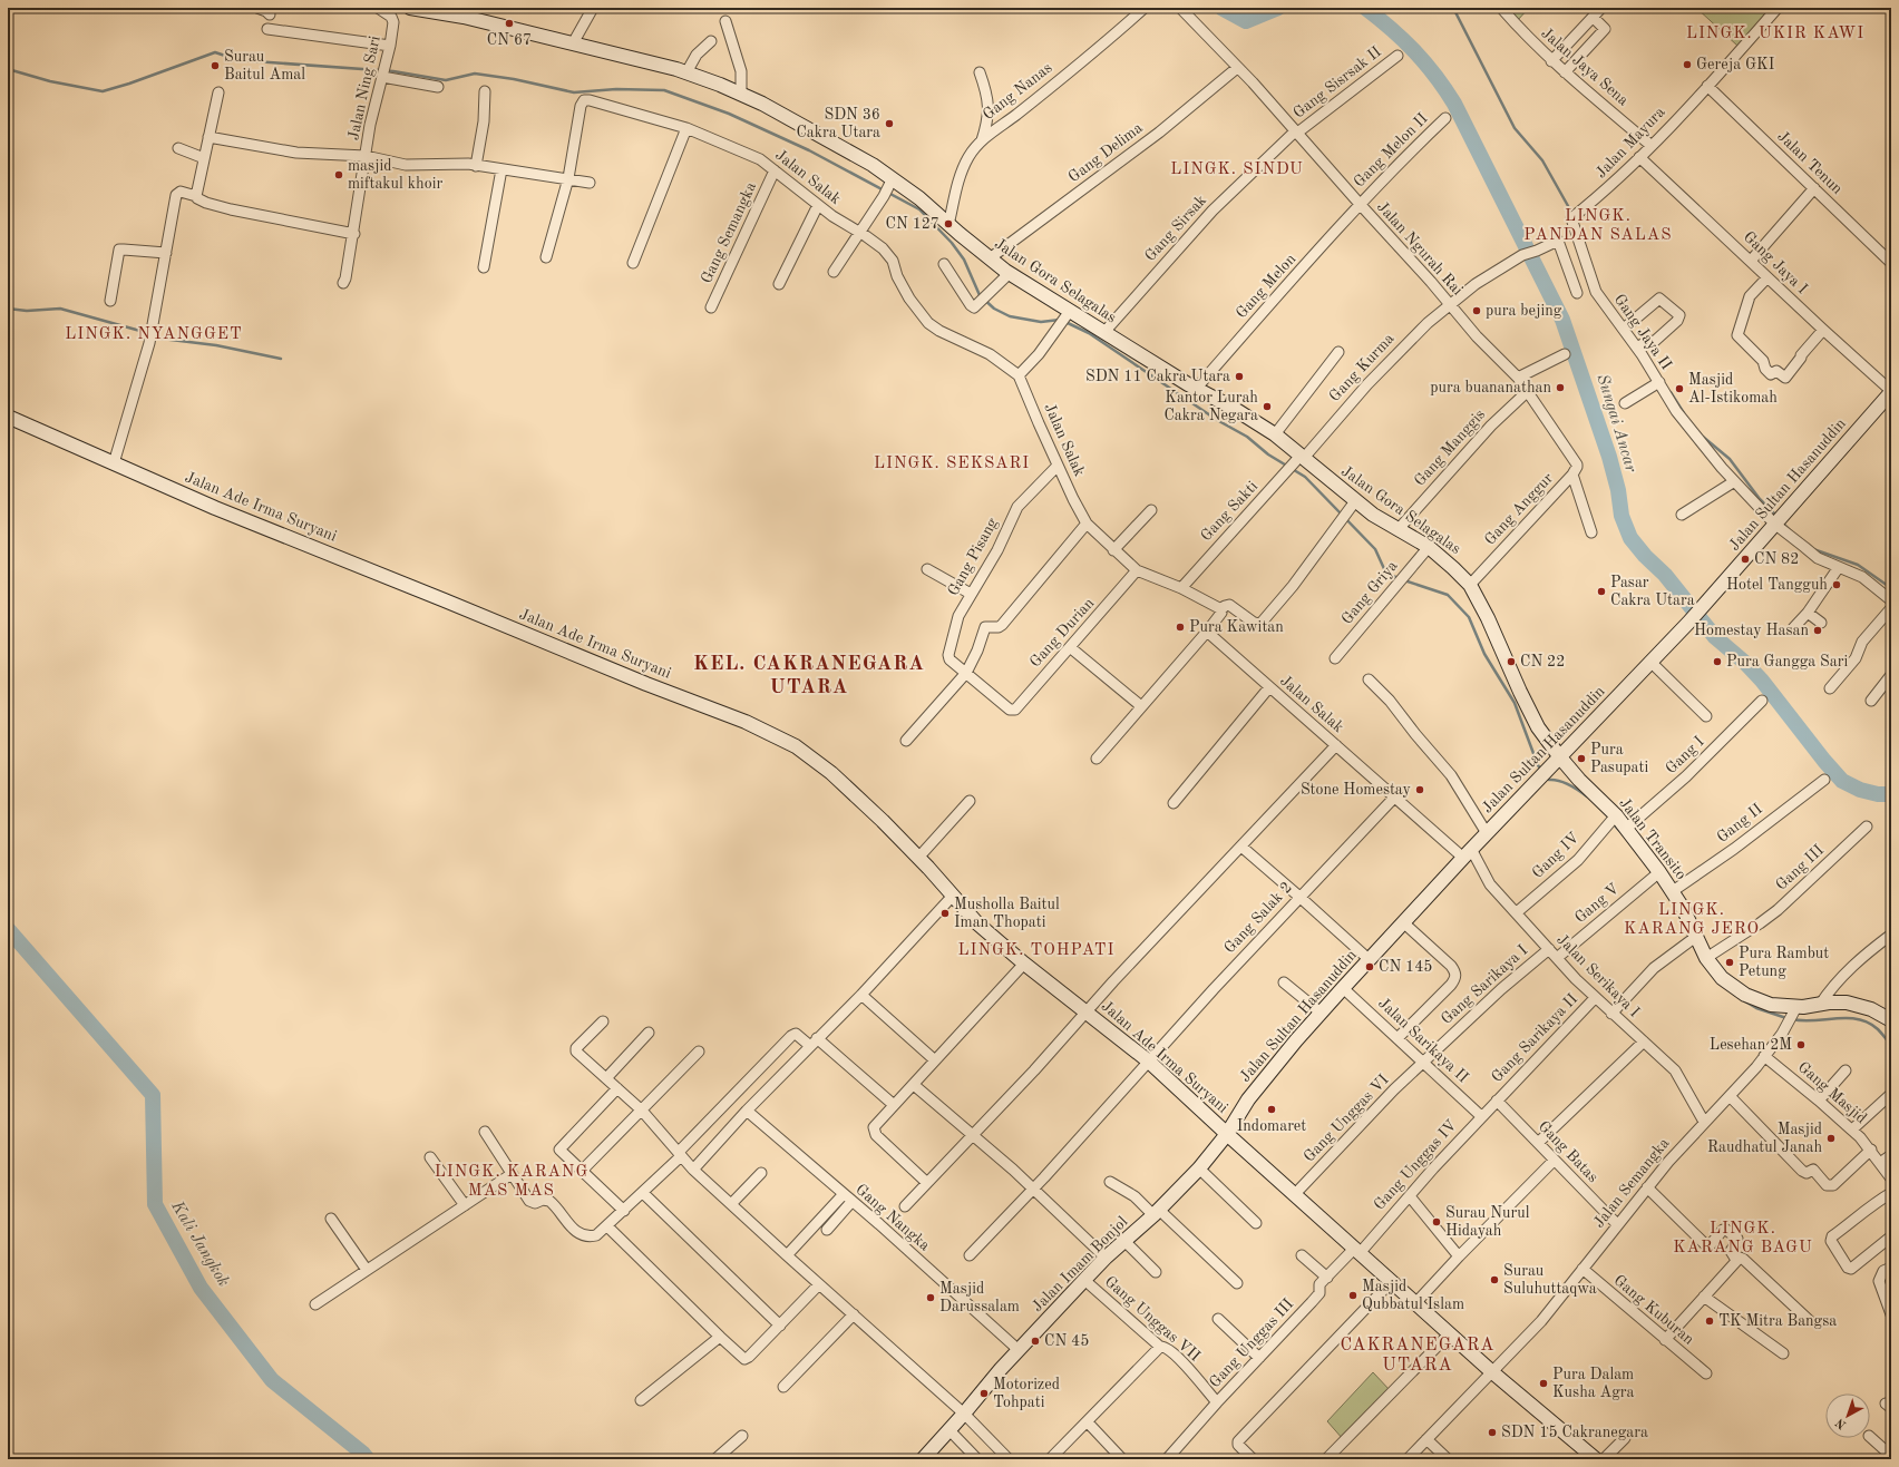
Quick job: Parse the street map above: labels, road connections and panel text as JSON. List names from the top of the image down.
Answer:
{
  "streets": {
    "street": [
      "Jalan Jaya Sena",
      "Gang Sisrsak II",
      "Jalan Ning Sari",
      "Gang Nanas",
      "Jalan Mayura",
      "Gang Melon II",
      "Gang Delima",
      "Jalan Tenun",
      "Jalan Salak",
      "Gang Sirsak",
      "Gang Semangka",
      "Jalan Ngurah Rai",
      "Gang Jaya I",
      "Jalan Gora Selagalas",
      "Gang Melon",
      "Gang Jaya II",
      "Gang Kurma",
      "Gang Manggis",
      "Jalan Sultan Hasanuddin",
      "Jalan Ade Irma Suryani",
      "Gang Anggur",
      "Gang Sakti",
      "Gang Pisang",
      "Gang Griya",
      "Gang Durian",
      "Gang I",
      "Gang II",
      "Jalan Transito",
      "Gang IV",
      "Gang III",
      "Gang V",
      "Gang Salak 2",
      "Jalan Serikaya I",
      "Gang Sarikaya I",
      "Gang Sarikaya II",
      "Jalan Sarikaya II",
      "Gang Masjid",
      "Gang Unggas VI",
      "Gang Batas",
      "Gang Unggas IV",
      "Jalan Semangka",
      "Gang Nangka",
      "Jalan Imam Bonjol",
      "Gang Kuburan",
      "Gang Unggas VII",
      "Gang Unggas III"
    ]
  },
  "crossings": [
    ["Jalan Jaya Sena", "Jalan Mayura"],
    ["Gang Sisrsak II", "Gang Sirsak"],
    ["Gang Sisrsak II", "Jalan Ngurah Rai"],
    ["Gang Nanas", "Jalan Gora Selagalas"],
    ["Jalan Mayura", "Jalan Tenun"],
    ["Jalan Mayura", "Gang Jaya I"],
    ["Jalan Mayura", "Gang Jaya II"],
    ["Gang Melon II", "Jalan Ngurah Rai"],
    ["Gang Melon II", "Gang Melon"],
    ["Gang Delima", "Jalan Ngurah Rai"],
    ["Gang Delima", "Jalan Gora Selagalas"],
    ["Jalan Salak", "Gang Semangka"],
    ["Jalan Salak", "Jalan Gora Selagalas"],
    ["Jalan Salak", "Jalan Sultan Hasanuddin"],
    ["Jalan Salak", "Gang Sakti"],
    ["Jalan Salak", "Gang Pisang"],
    ["Jalan Salak", "Gang Durian"],
    ["Jalan Salak", "Gang Salak 2"],
    ["Jalan Salak", "Jalan Serikaya I"],
    ["Gang Sirsak", "Jalan Ngurah Rai"],
    ["Gang Sirsak", "Jalan Gora Selagalas"],
    ["Jalan Ngurah Rai", "Gang Melon"],
    ["Jalan Ngurah Rai", "Gang Kurma"],
    ["Jalan Ngurah Rai", "Gang Manggis"],
    ["Jalan Ngurah Rai", "Gang Anggur"],
    ["Gang Jaya I", "Jalan Sultan Hasanuddin"],
    ["Jalan Gora Selagalas", "Gang Melon"],
    ["Jalan Gora Selagalas", "Gang Kurma"],
    ["Jalan Gora Selagalas", "Gang Manggis"],
    ["Jalan Gora Selagalas", "Jalan Sultan Hasanuddin"],
    ["Jalan Gora Selagalas", "Gang Anggur"],
    ["Jalan Gora Selagalas", "Gang Sakti"],
    ["Jalan Gora Selagalas", "Gang Griya"],
    ["Jalan Gora Selagalas", "Jalan Transito"],
    ["Gang Jaya II", "Jalan Sultan Hasanuddin"],
    ["Gang Kurma", "Gang Sakti"],
    ["Jalan Sultan Hasanuddin", "Jalan Ade Irma Suryani"],
    ["Jalan Sultan Hasanuddin", "Jalan Transito"],
    ["Jalan Sultan Hasanuddin", "Jalan Serikaya I"],
    ["Jalan Sultan Hasanuddin", "Jalan Sarikaya II"],
    ["Jalan Sultan Hasanuddin", "Jalan Imam Bonjol"],
    ["Jalan Ade Irma Suryani", "Gang Salak 2"],
    ["Jalan Ade Irma Suryani", "Gang Unggas VI"],
    ["Jalan Ade Irma Suryani", "Gang Unggas IV"],
    ["Jalan Ade Irma Suryani", "Jalan Semangka"],
    ["Jalan Ade Irma Suryani", "Jalan Imam Bonjol"],
    ["Jalan Ade Irma Suryani", "Gang Unggas III"],
    ["Gang Pisang", "Gang Durian"],
    ["Gang I", "Jalan Transito"],
    ["Gang II", "Jalan Transito"],
    ["Jalan Transito", "Gang IV"],
    ["Jalan Transito", "Gang III"],
    ["Jalan Transito", "Gang V"],
    ["Jalan Transito", "Jalan Semangka"],
    ["Gang IV", "Jalan Serikaya I"],
    ["Gang V", "Jalan Serikaya I"],
    ["Jalan Serikaya I", "Gang Sarikaya I"],
    ["Jalan Serikaya I", "Gang Sarikaya II"],
    ["Jalan Serikaya I", "Jalan Semangka"],
    ["Gang Sarikaya I", "Jalan Sarikaya II"],
    ["Gang Sarikaya I", "Gang Unggas VI"],
    ["Gang Sarikaya II", "Gang Batas"],
    ["Gang Sarikaya II", "Gang Unggas IV"],
    ["Jalan Sarikaya II", "Gang Unggas VI"],
    ["Jalan Sarikaya II", "Gang Unggas IV"],
    ["Gang Masjid", "Jalan Semangka"],
    ["Gang Batas", "Gang Unggas IV"],
    ["Gang Batas", "Jalan Semangka"],
    ["Gang Unggas IV", "Gang Unggas III"],
    ["Jalan Semangka", "Gang Kuburan"],
    ["Gang Nangka", "Jalan Imam Bonjol"],
    ["Jalan Imam Bonjol", "Gang Unggas VII"],
    ["Gang Unggas VII", "Gang Unggas III"]
  ],
  "districts": [
    "LINGK. UKIR KAWI",
    "LINGK. SINDU",
    "LINGK. PANDAN SALAS",
    "LINGK. NYANGGET",
    "LINGK. SEKSARI",
    "KEL. CAKRANEGARA UTARA",
    "LINGK. KARANG JERO",
    "LINGK. TOHPATI",
    "LINGK. KARANG MAS MAS",
    "LINGK. KARANG BAGU",
    "CAKRANEGARA UTARA"
  ],
  "water": ["Sungai Ancar", "Kali Jangkok"],
  "places": [
    "CN 67",
    "Gereja GKI",
    "Surau Baitul Amal",
    "SDN 36 Cakra Utara",
    "masjid miftakul khoir",
    "CN 127",
    "pura bejing",
    "SDN 11 Cakra Utara",
    "pura buananathan",
    "Masjid Al-Istikomah",
    "Kantor Lurah Cakra Negara",
    "CN 82",
    "Hotel Tangguh",
    "Pasar Cakra Utara",
    "Pura Kawitan",
    "Homestay Hasan",
    "CN 22",
    "Pura Gangga Sari",
    "Pura Pasupati",
    "Stone Homestay",
    "Musholla Baitul Iman Thopati",
    "Pura Rambut Petung",
    "CN 145",
    "Lesehan 2M",
    "Indomaret",
    "Masjid Raudhatul Janah",
    "Surau Nurul Hidayah",
    "Surau Suluhuttaqwa",
    "Masjid Qubbatul Islam",
    "Masjid Darussalam",
    "TK Mitra Bangsa",
    "CN 45",
    "Pura Dalam Kusha Agra",
    "Motorized Tohpati",
    "SDN 15 Cakranegara"
  ],
  "north": "bottom left"
}
